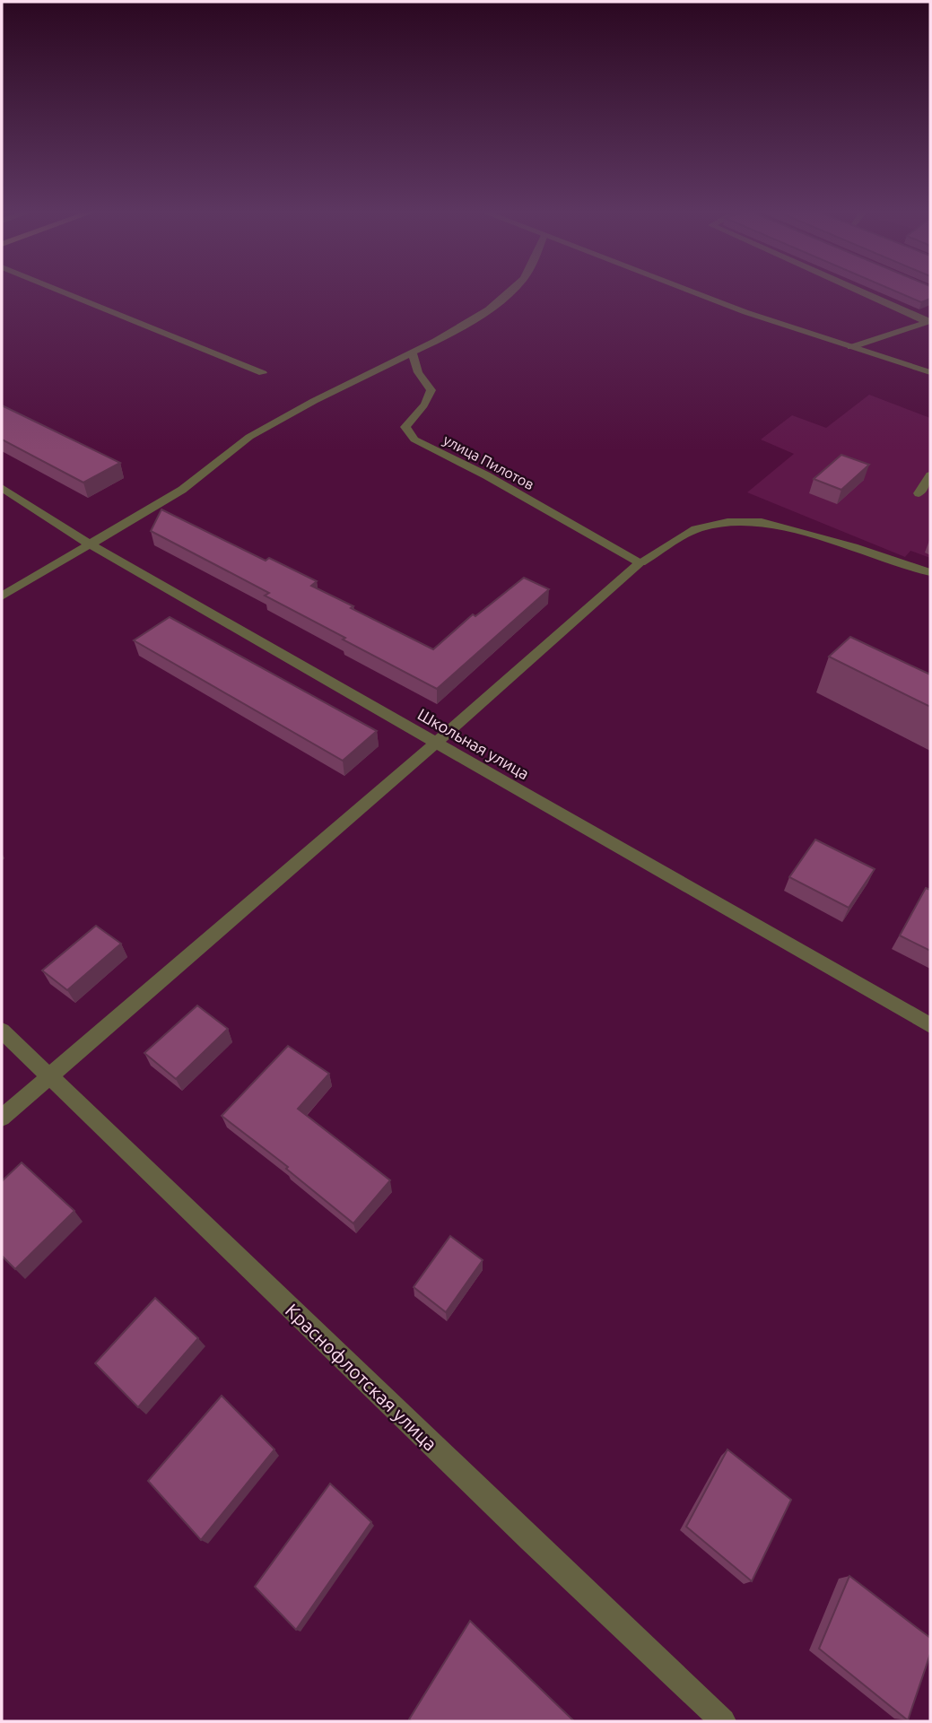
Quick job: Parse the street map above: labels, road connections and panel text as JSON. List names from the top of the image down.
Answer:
{
  "streets": {
    "street": ["улица Пилотов", "Школьная улица", "Краснофлотская улица"]
  }
}
